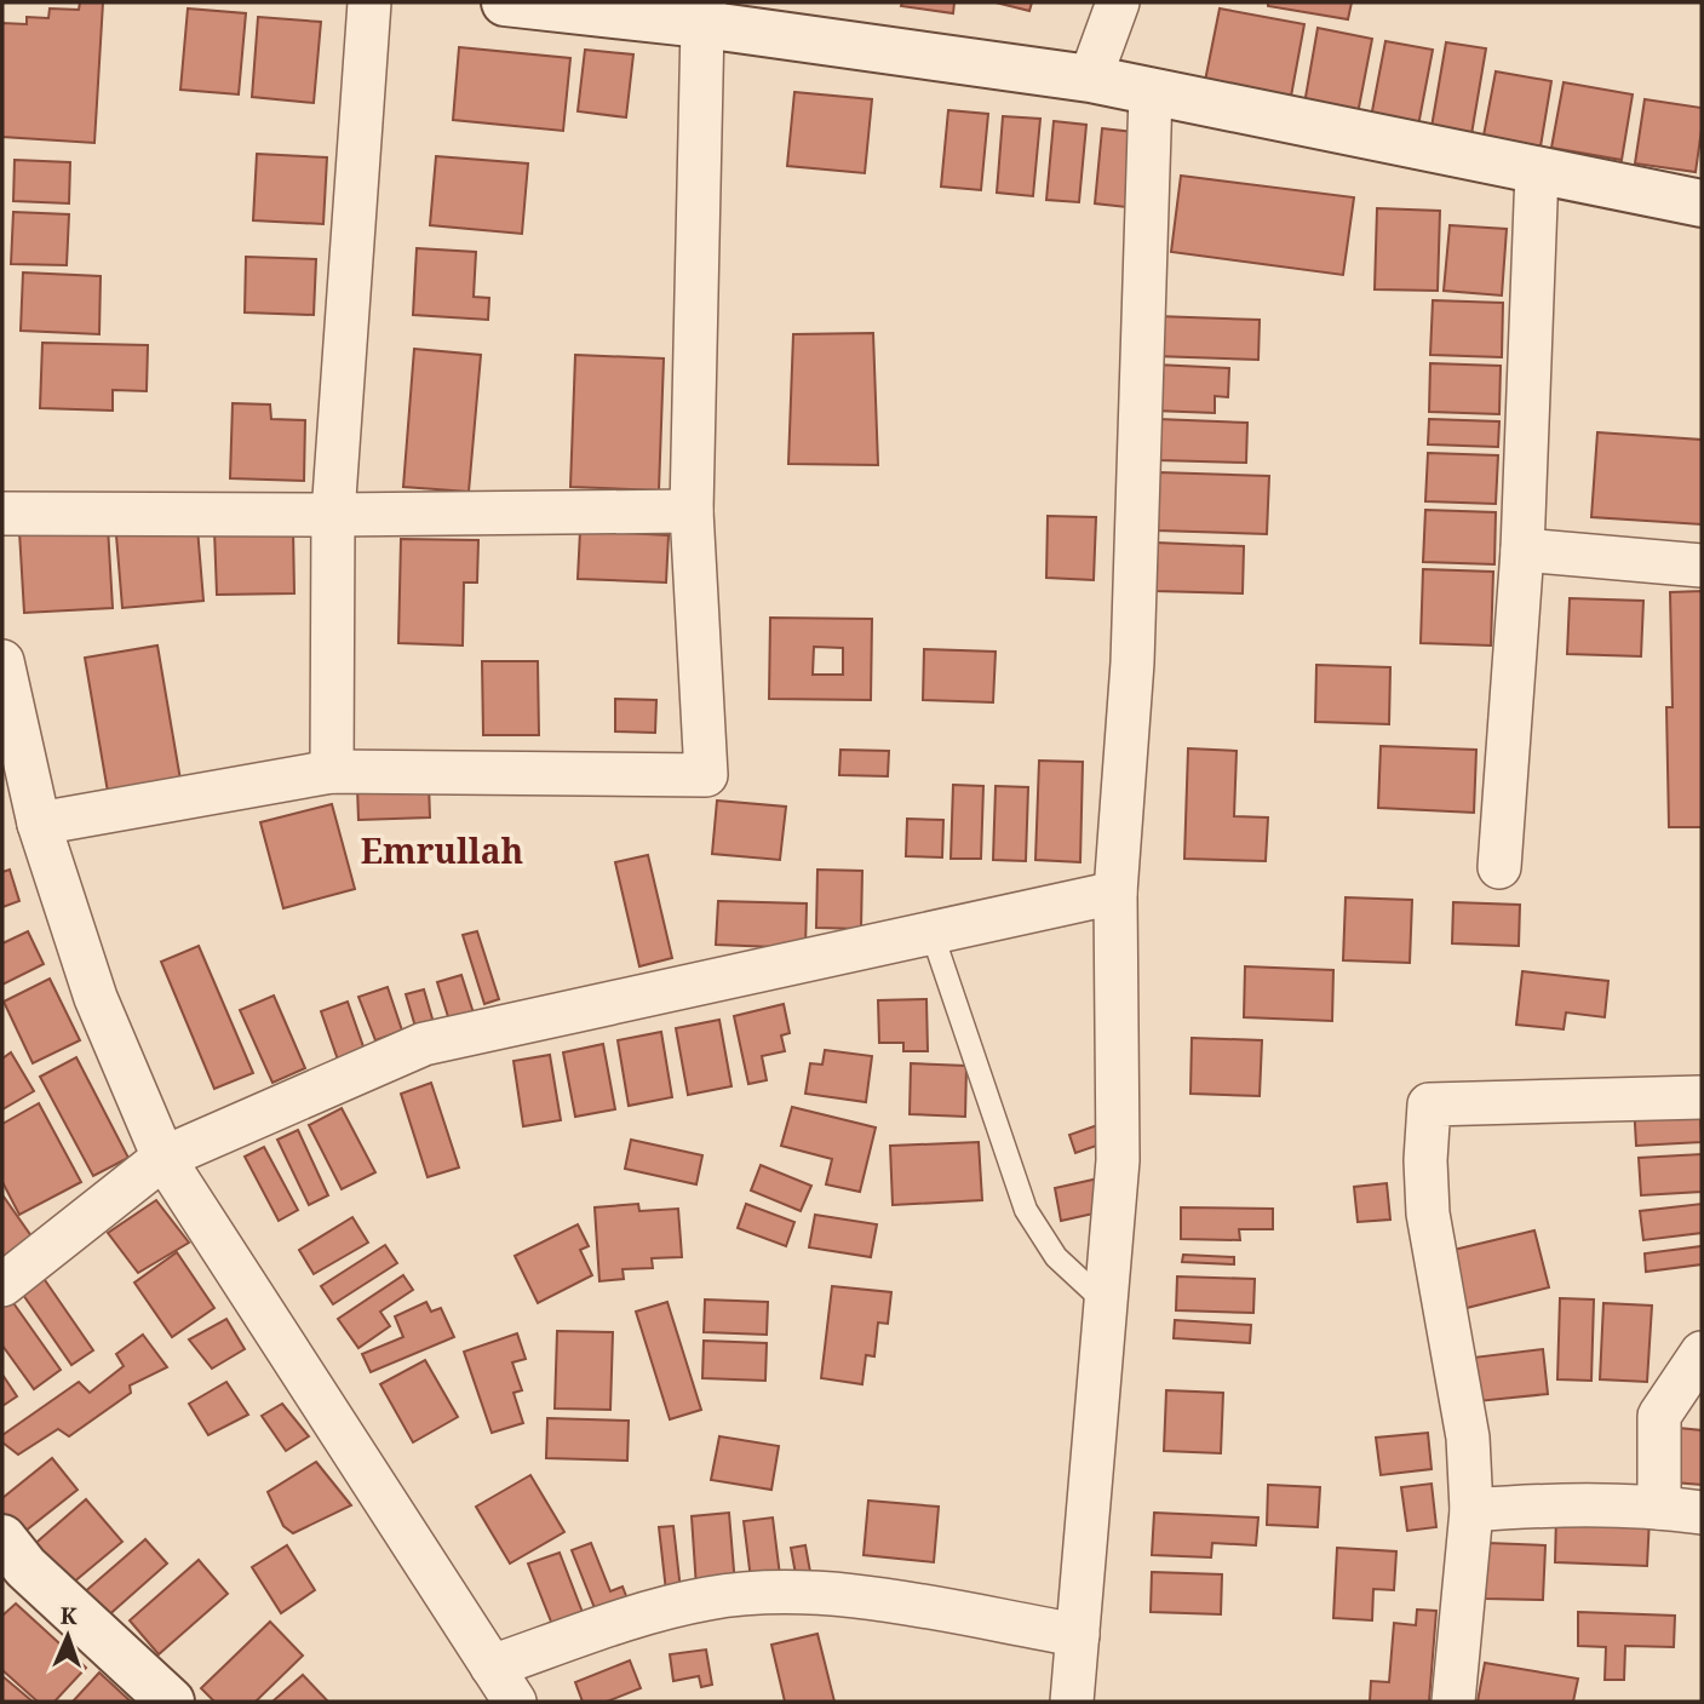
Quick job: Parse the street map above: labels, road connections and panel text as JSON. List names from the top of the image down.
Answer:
{
  "districts": ["Emrullah"],
  "north": "top"
}
